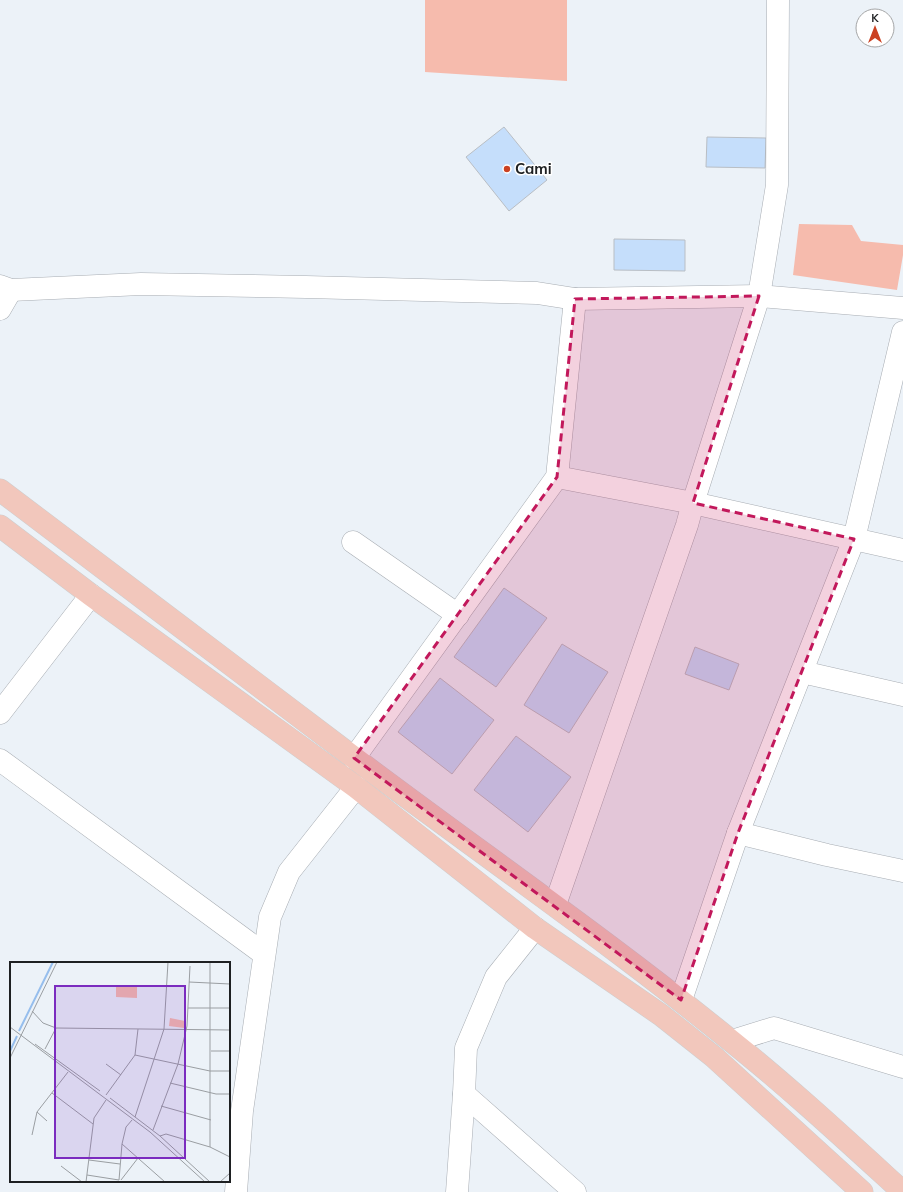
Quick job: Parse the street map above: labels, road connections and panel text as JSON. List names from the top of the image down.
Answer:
{
  "places": ["Cami"],
  "north": "top"
}
